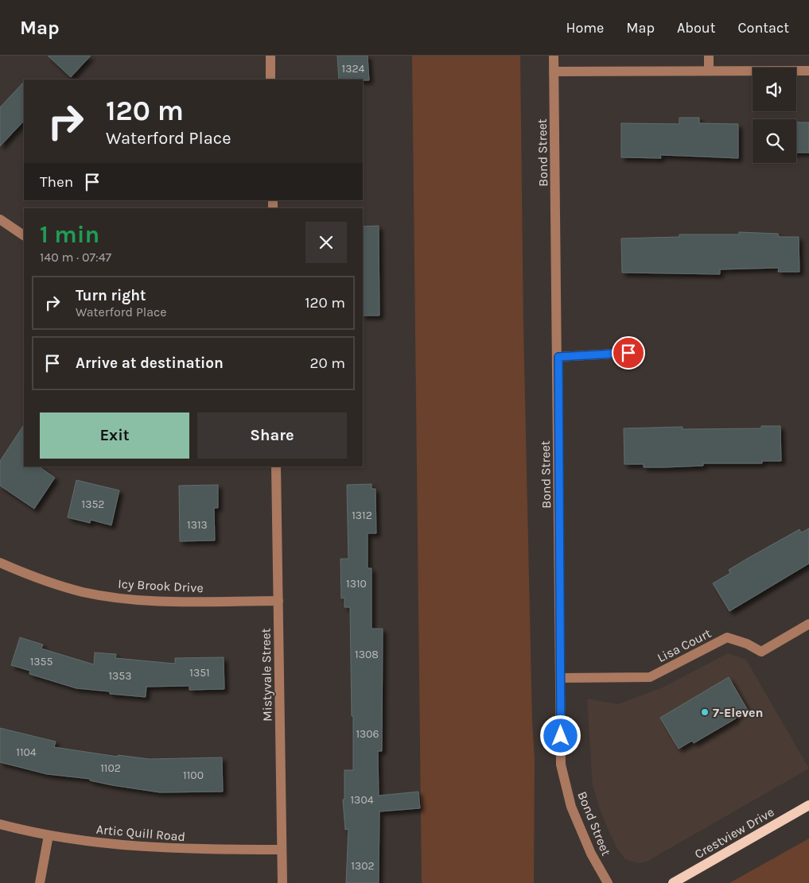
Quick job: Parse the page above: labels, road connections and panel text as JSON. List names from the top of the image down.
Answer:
{
  "streets": {
    "main road": ["Crestview Drive"],
    "street": [
      "Bond Street",
      "Icy Brook Drive",
      "Lisa Court",
      "Mistyvale Street",
      "Artic Quill Road"
    ]
  },
  "crossings": [
    ["Bond Street", "Lisa Court"],
    ["Icy Brook Drive", "Mistyvale Street"],
    ["Mistyvale Street", "Artic Quill Road"]
  ],
  "places": ["7-Eleven"],
  "house_numbers": [
    "1324",
    "1352",
    "1312",
    "1313",
    "1310",
    "1308",
    "1355",
    "1351",
    "1353",
    "1306",
    "1104",
    "1102",
    "1100",
    "1304",
    "1302"
  ],
  "page": {
    "header": "Map",
    "nav": [
      "Home",
      "Map",
      "About",
      "Contact"
    ],
    "turn": ["120 m", "Waterford Place"],
    "then": "Then",
    "heading": ["1 min", "140 m · 07:47"],
    "list": [
      {
        "name": "Turn right",
        "note": "Waterford Place",
        "value": "120 m"
      },
      {
        "name": "Arrive at destination",
        "value": "20 m"
      }
    ],
    "buttons": ["Exit", "Share"]
  }
}
